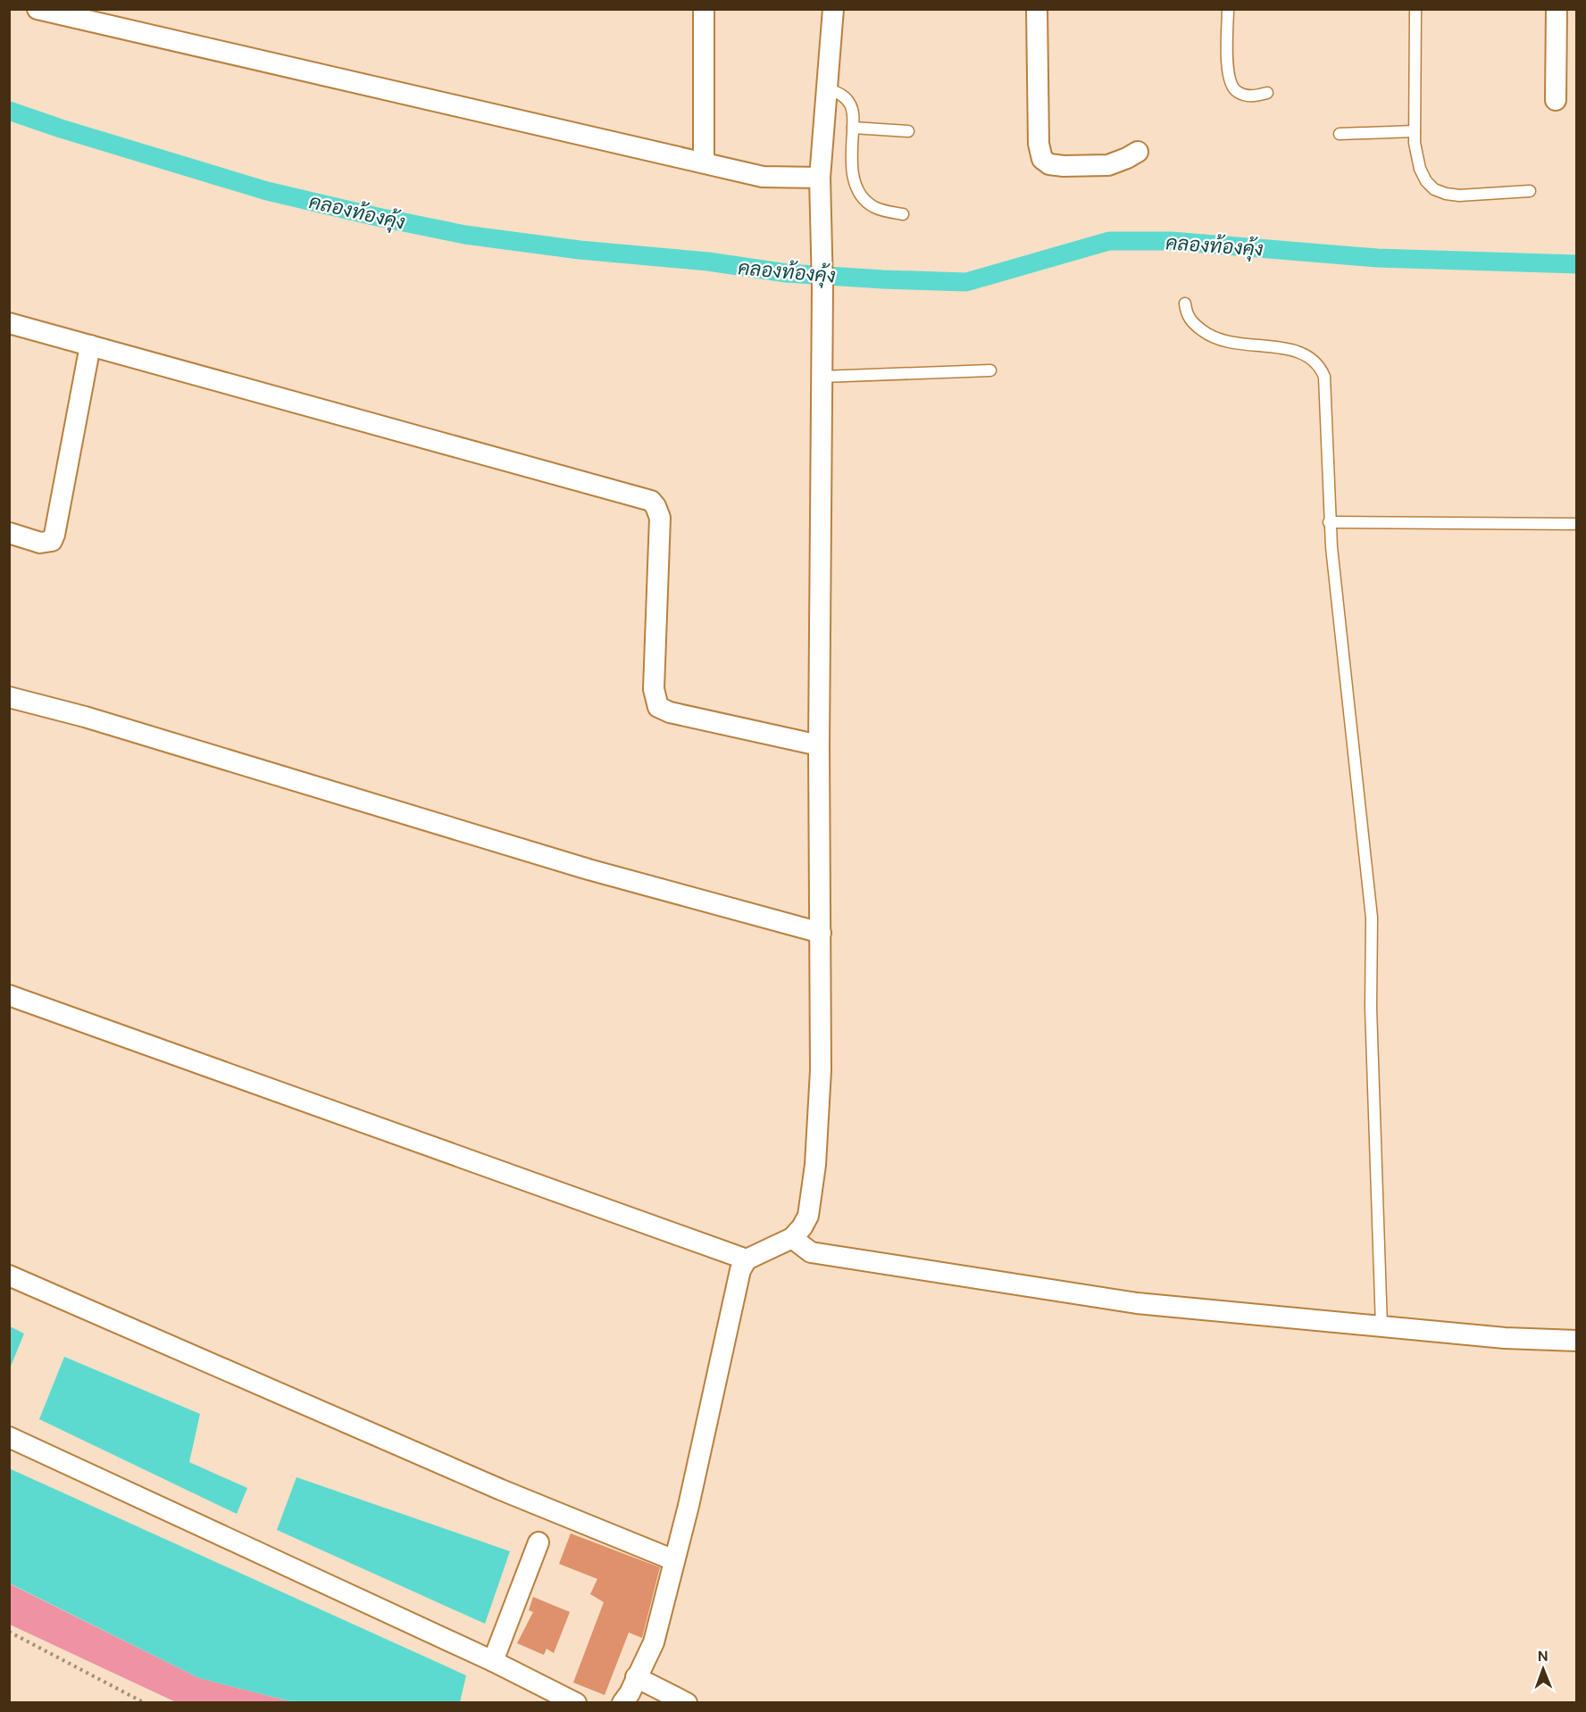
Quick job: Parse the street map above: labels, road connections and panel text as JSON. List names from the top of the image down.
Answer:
{
  "water": ["คลองท้องคุ้ง"],
  "north": "top"
}
